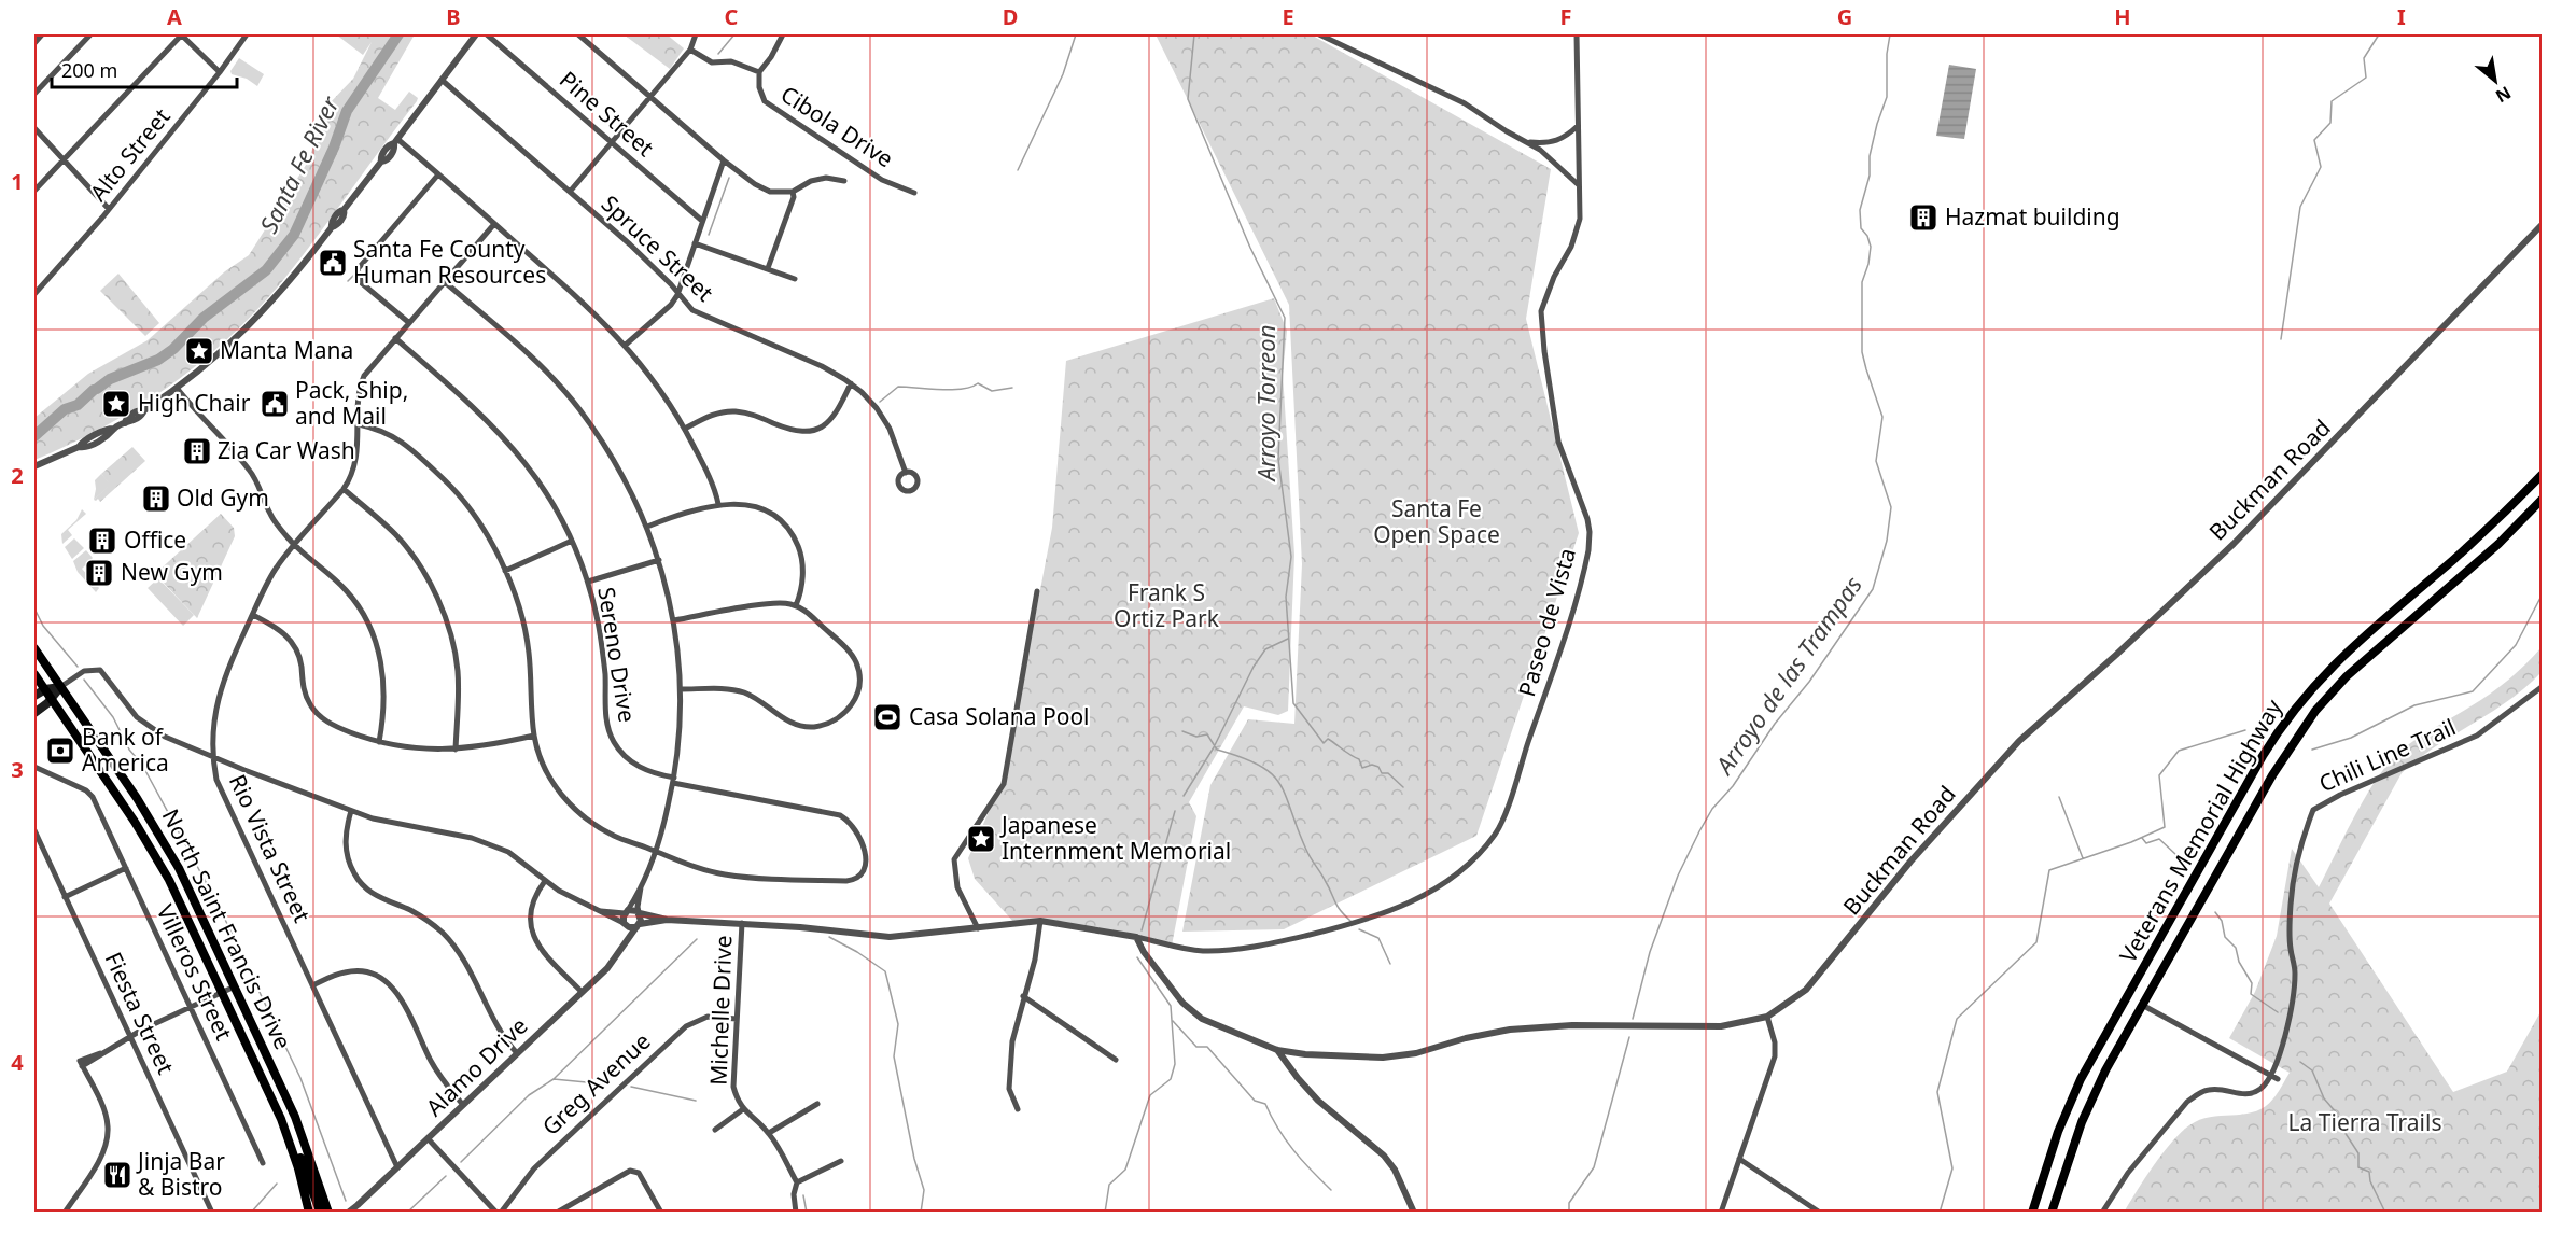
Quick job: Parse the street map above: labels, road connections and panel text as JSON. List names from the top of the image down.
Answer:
{
  "streets": {
    "highway": ["Veterans Memorial Highway", "North Saint Francis Drive"],
    "street": [
      "Pine Street",
      "Cibola Drive",
      "Alto Street",
      "Spruce Street",
      "Buckman Road",
      "Paseo de Vista",
      "Sereno Drive",
      "Chili Line Trail",
      "Rio Vista Street",
      "Villeros Street",
      "Michelle Drive",
      "Fiesta Street",
      "Alamo Drive",
      "Greg Avenue"
    ]
  },
  "crossings": [
    ["Buckman Road", "Paseo de Vista"],
    ["Sereno Drive", "Rio Vista Street"],
    ["Rio Vista Street", "Alamo Drive"],
    ["Michelle Drive", "Greg Avenue"]
  ],
  "water": ["Santa Fe River", "Arroyo Torreon", "Arroyo de las Trampas"],
  "parks": ["Santa Fe Open Space", "Frank S Ortiz Park", "La Tierra Trails"],
  "places": {
    "building": [
      "Hazmat building",
      "Zia Car Wash",
      "Old Gym",
      "Office",
      "New Gym"
    ],
    "public building": ["Santa Fe County Human Resources", "Pack, Ship, and Mail"],
    "place": ["Manta Mana", "High Chair", "Japanese Internment Memorial"],
    "sports": ["Casa Solana Pool"],
    "bank": ["Bank of America"],
    "restaurant": ["Jinja Bar & Bistro"]
  },
  "scale_bar": "200 m",
  "north": "bottom right",
  "grid": {
    "columns": [
      "A",
      "B",
      "C",
      "D",
      "E",
      "F",
      "G",
      "H",
      "I"
    ],
    "rows": [
      "1",
      "2",
      "3",
      "4"
    ]
  }
}
